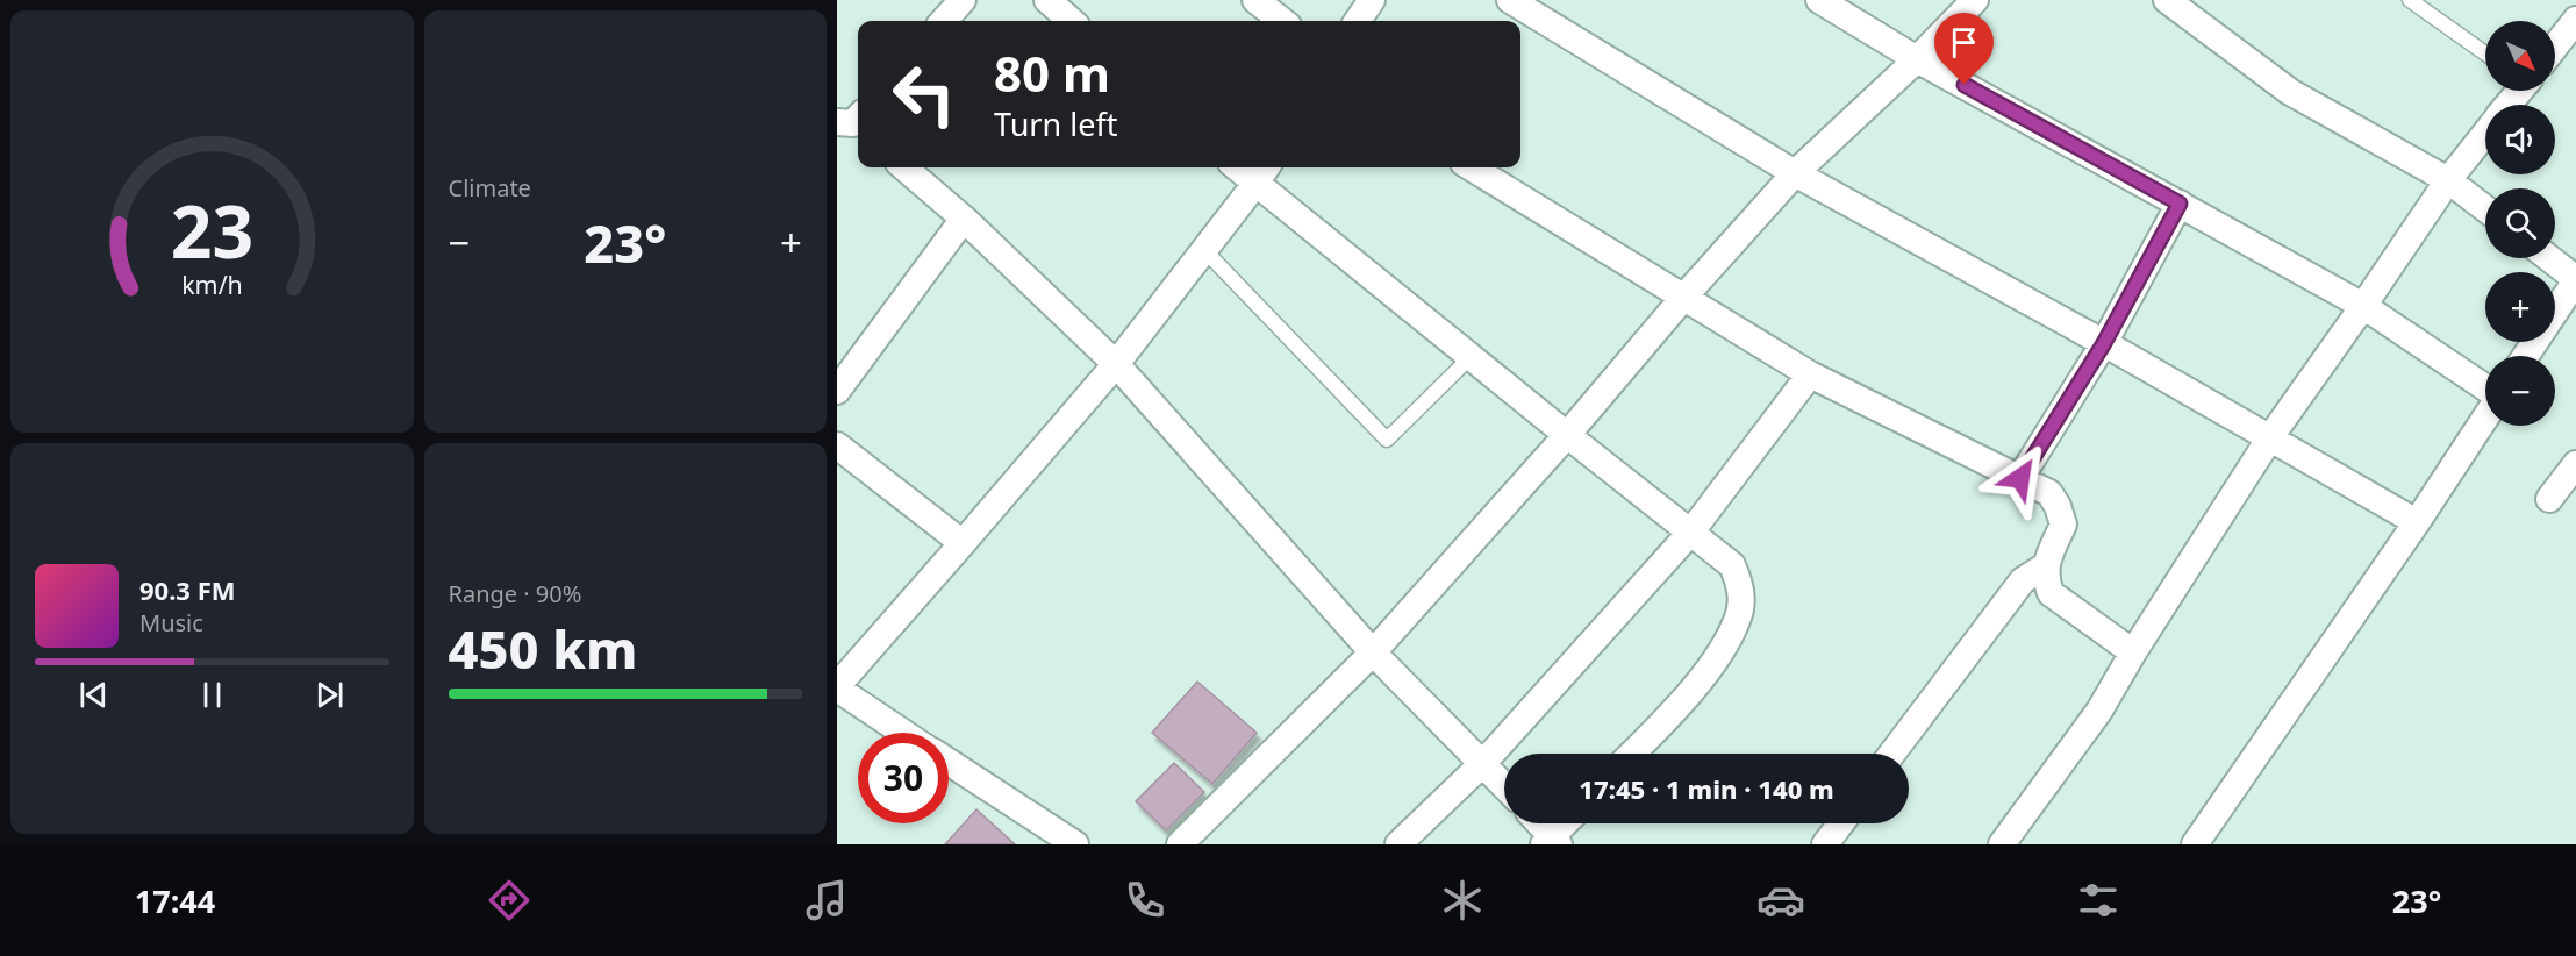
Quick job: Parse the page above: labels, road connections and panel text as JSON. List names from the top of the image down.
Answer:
{
  "north": "bottom right",
  "page": {
    "tile": [
      "Climate",
      ["Range · 90%", "450 km"]
    ],
    "map_buttons": ["+", "−"],
    "turn": ["80 m", "Turn left"],
    "heat": ["−", "23°", "+"],
    "song": ["90.3 FM", "Music"],
    "limit": "30",
    "trip": "17:45 · 1 min · 140 m",
    "tabs": ["17:44", "23°"],
    "gauge": ["23", "km/h"]
  }
}
